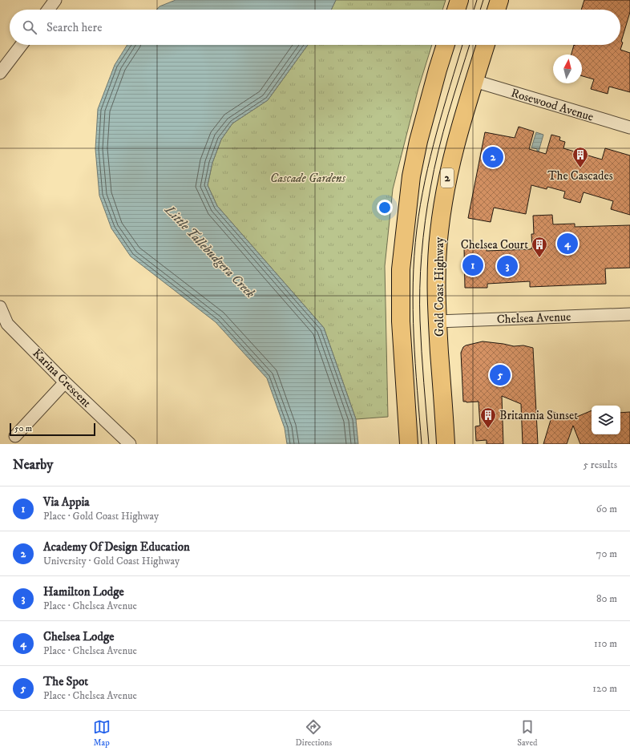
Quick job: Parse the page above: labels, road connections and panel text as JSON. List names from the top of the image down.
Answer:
{
  "streets": {
    "highway": ["2", "Gold Coast Highway"],
    "street": ["Rosewood Avenue", "Chelsea Avenue", "Karina Crescent"]
  },
  "crossings": [
    ["Rosewood Avenue", "Gold Coast Highway"],
    ["Gold Coast Highway", "Chelsea Avenue"]
  ],
  "water": ["Little Tallebudgera Creek"],
  "parks": ["Cascade Gardens"],
  "places": {
    "building": ["The Cascades", "Chelsea Court", "Britannia Sunset"]
  },
  "scale_bar": "50 m",
  "north": "top",
  "page": {
    "search": "Search here",
    "pins": [
      "2",
      "4",
      "1",
      "3",
      "5"
    ],
    "scale": "50 m",
    "heading": ["Nearby", "5 results"],
    "list": [
      {
        "mark": "1",
        "name": "Via Appia",
        "note": "Place · Gold Coast Highway",
        "value": "60 m"
      },
      {
        "mark": "2",
        "name": "Academy Of Design Education",
        "note": "University · Gold Coast Highway",
        "value": "70 m"
      },
      {
        "mark": "3",
        "name": "Hamilton Lodge",
        "note": "Place · Chelsea Avenue",
        "value": "80 m"
      },
      {
        "mark": "4",
        "name": "Chelsea Lodge",
        "note": "Place · Chelsea Avenue",
        "value": "110 m"
      },
      {
        "mark": "5",
        "name": "The Spot",
        "note": "Place · Chelsea Avenue",
        "value": "120 m"
      }
    ],
    "nav": ["Map", "Directions", "Saved"]
  }
}
